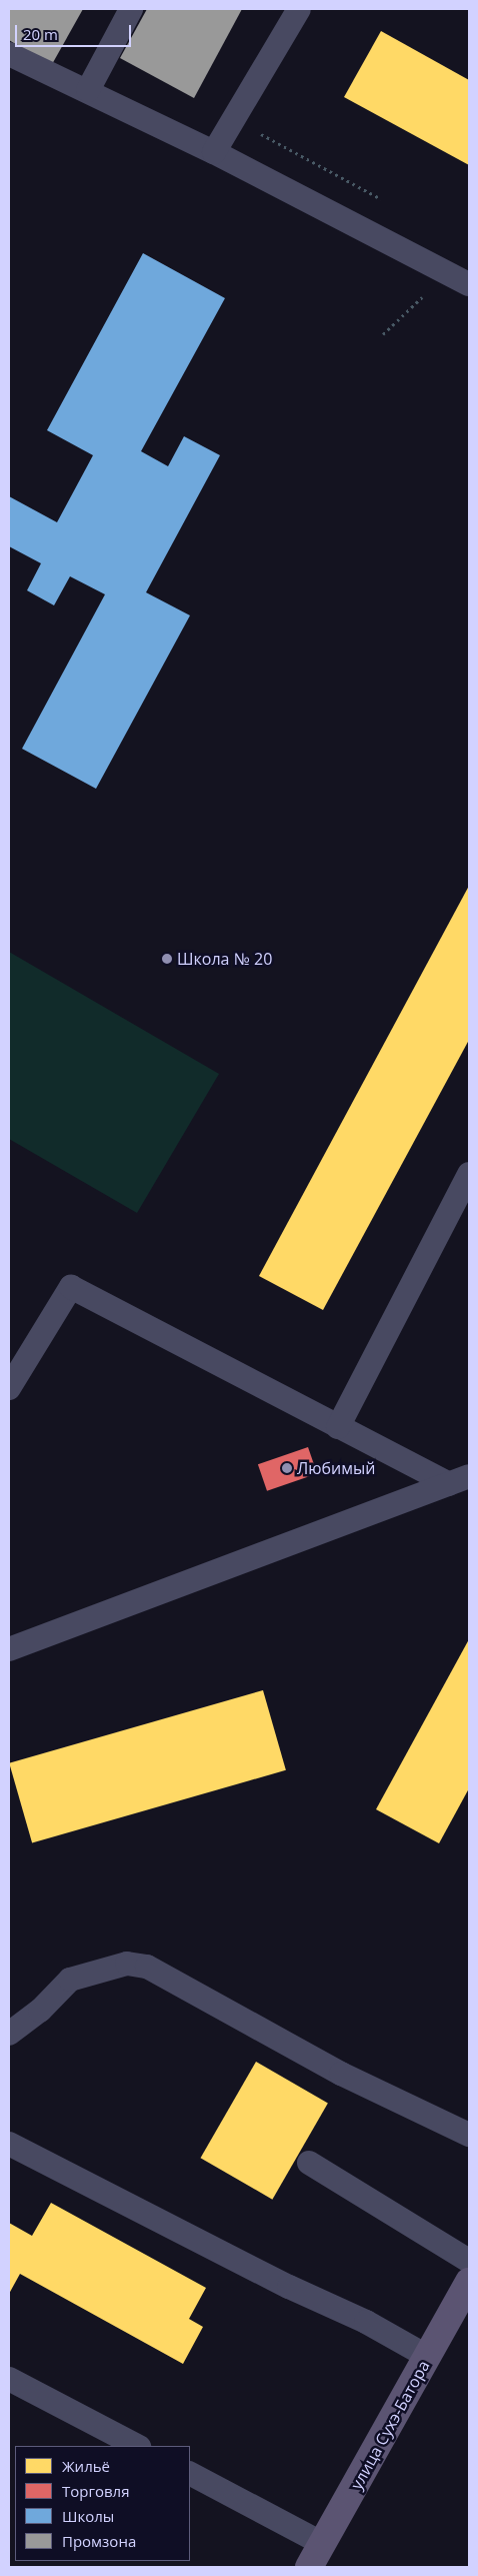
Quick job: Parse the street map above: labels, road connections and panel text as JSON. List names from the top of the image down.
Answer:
{
  "streets": {
    "main road": ["улица Сухэ-Батора"]
  },
  "places": ["Школа № 20", "Любимый"],
  "legend": [
    "Жильё",
    "Торговля",
    "Школы",
    "Промзона"
  ],
  "scale_bar": "20 m"
}
